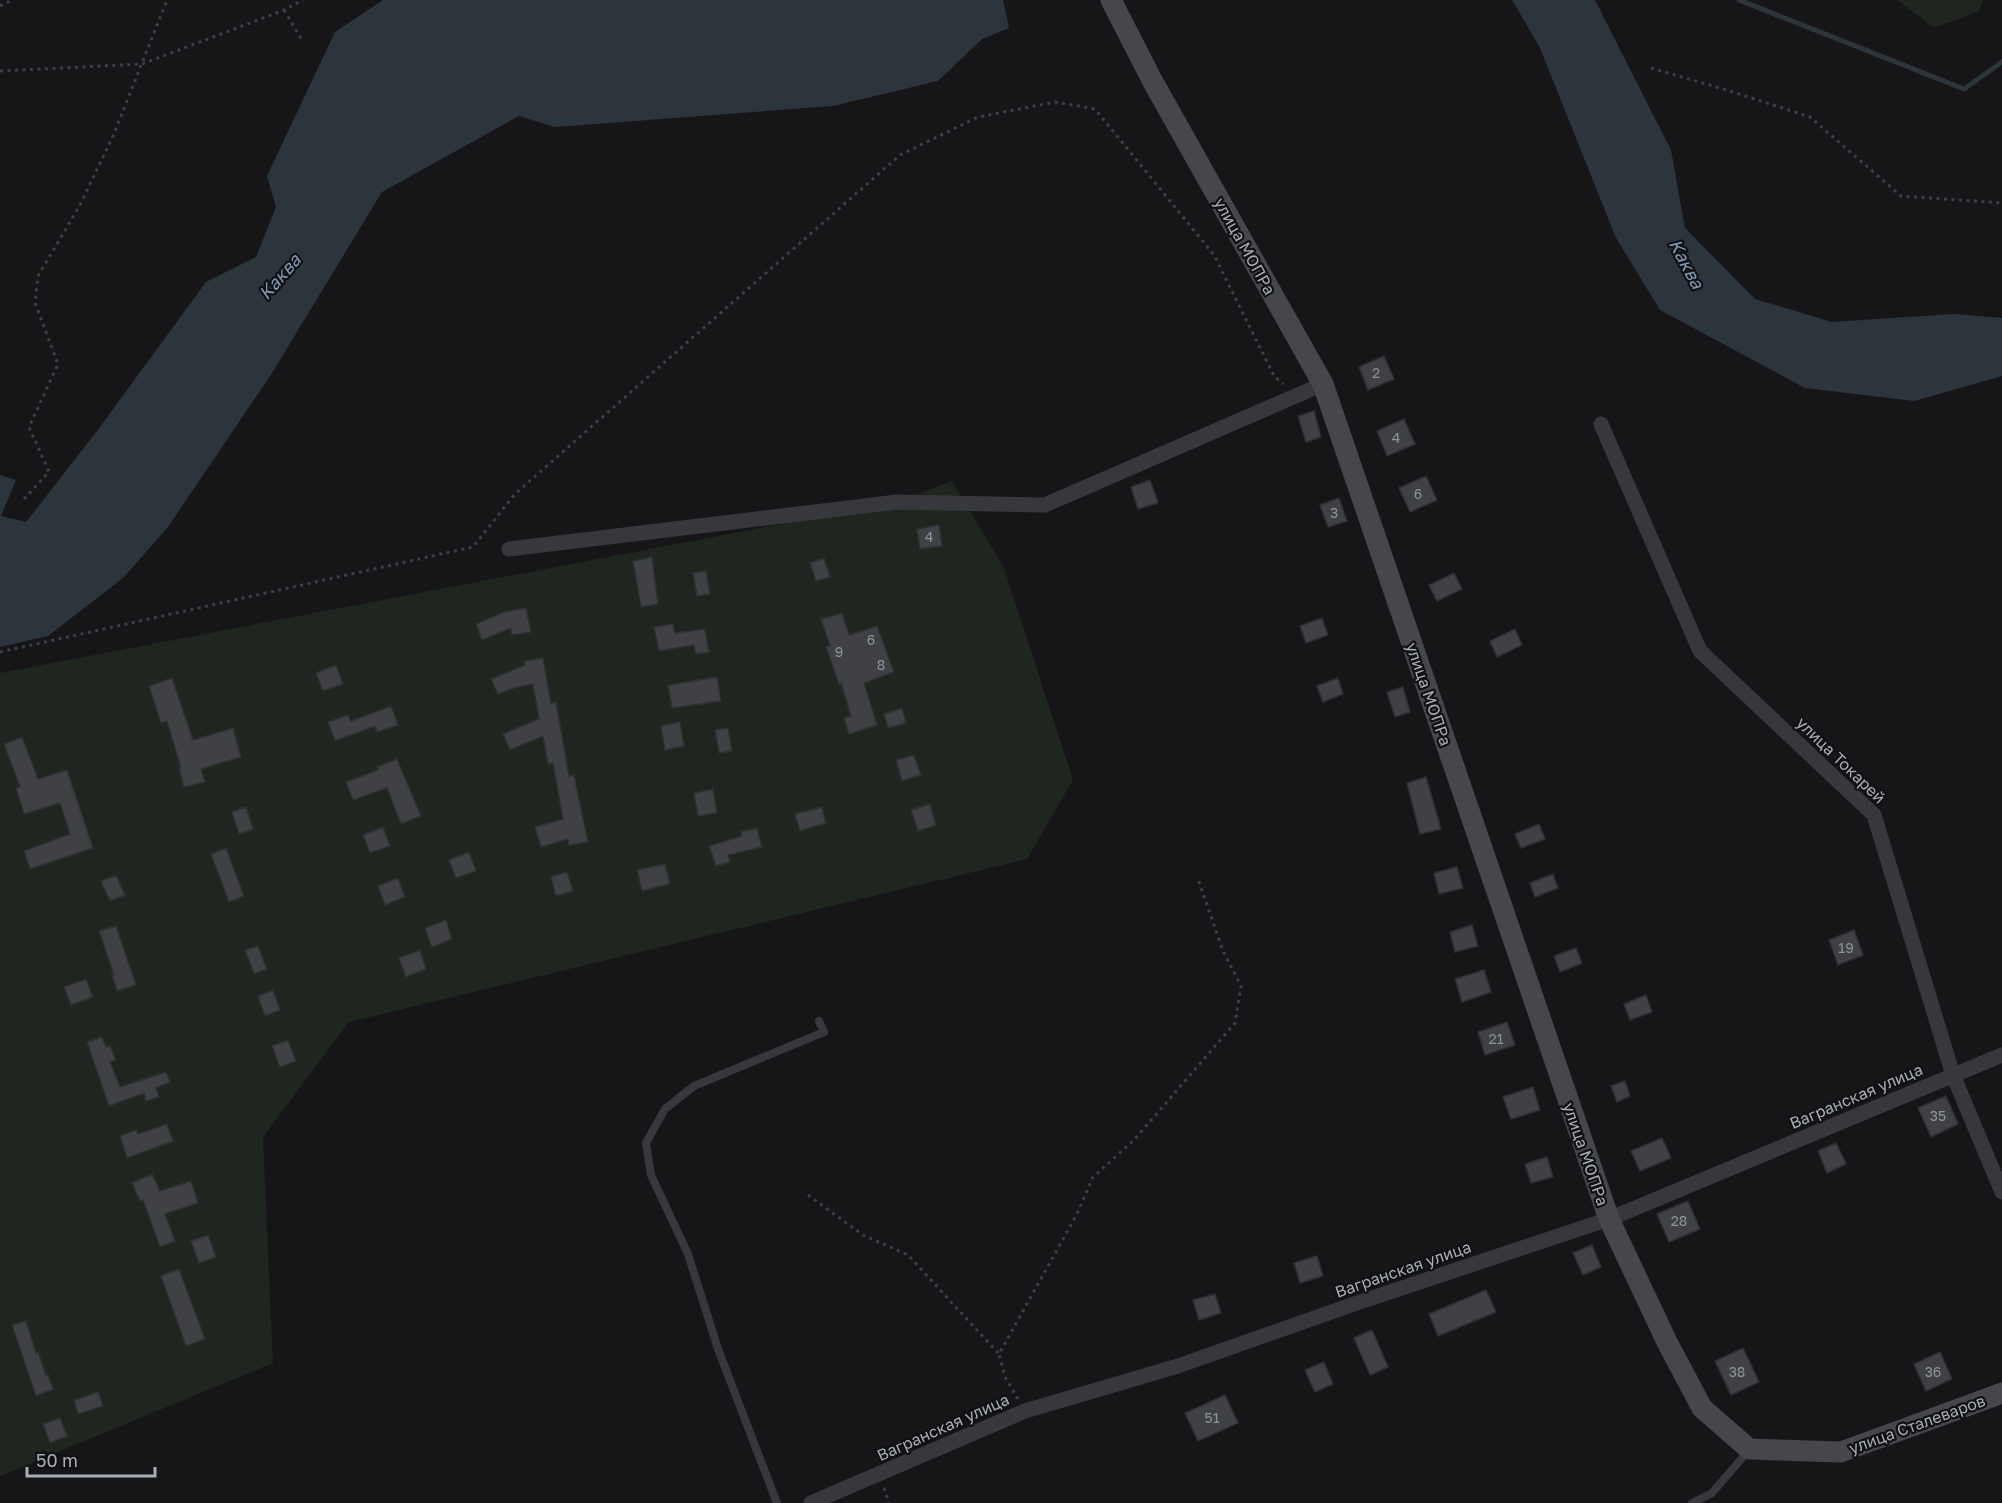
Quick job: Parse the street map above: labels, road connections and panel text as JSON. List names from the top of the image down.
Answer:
{
  "streets": {
    "main road": ["улица МОПРа", "улица Сталеваров"],
    "street": ["улица Токарей", "Вагранская улица"]
  },
  "crossings": [
    ["улица МОПРа", "Вагранская улица"],
    ["улица МОПРа", "улица Сталеваров"],
    ["улица Токарей", "Вагранская улица"]
  ],
  "water": ["Каква"],
  "house_numbers": [
    "2",
    "4",
    "6",
    "3",
    "4",
    "6",
    "9",
    "8",
    "19",
    "21",
    "35",
    "28",
    "38",
    "36",
    "51"
  ],
  "scale_bar": "50 m"
}
